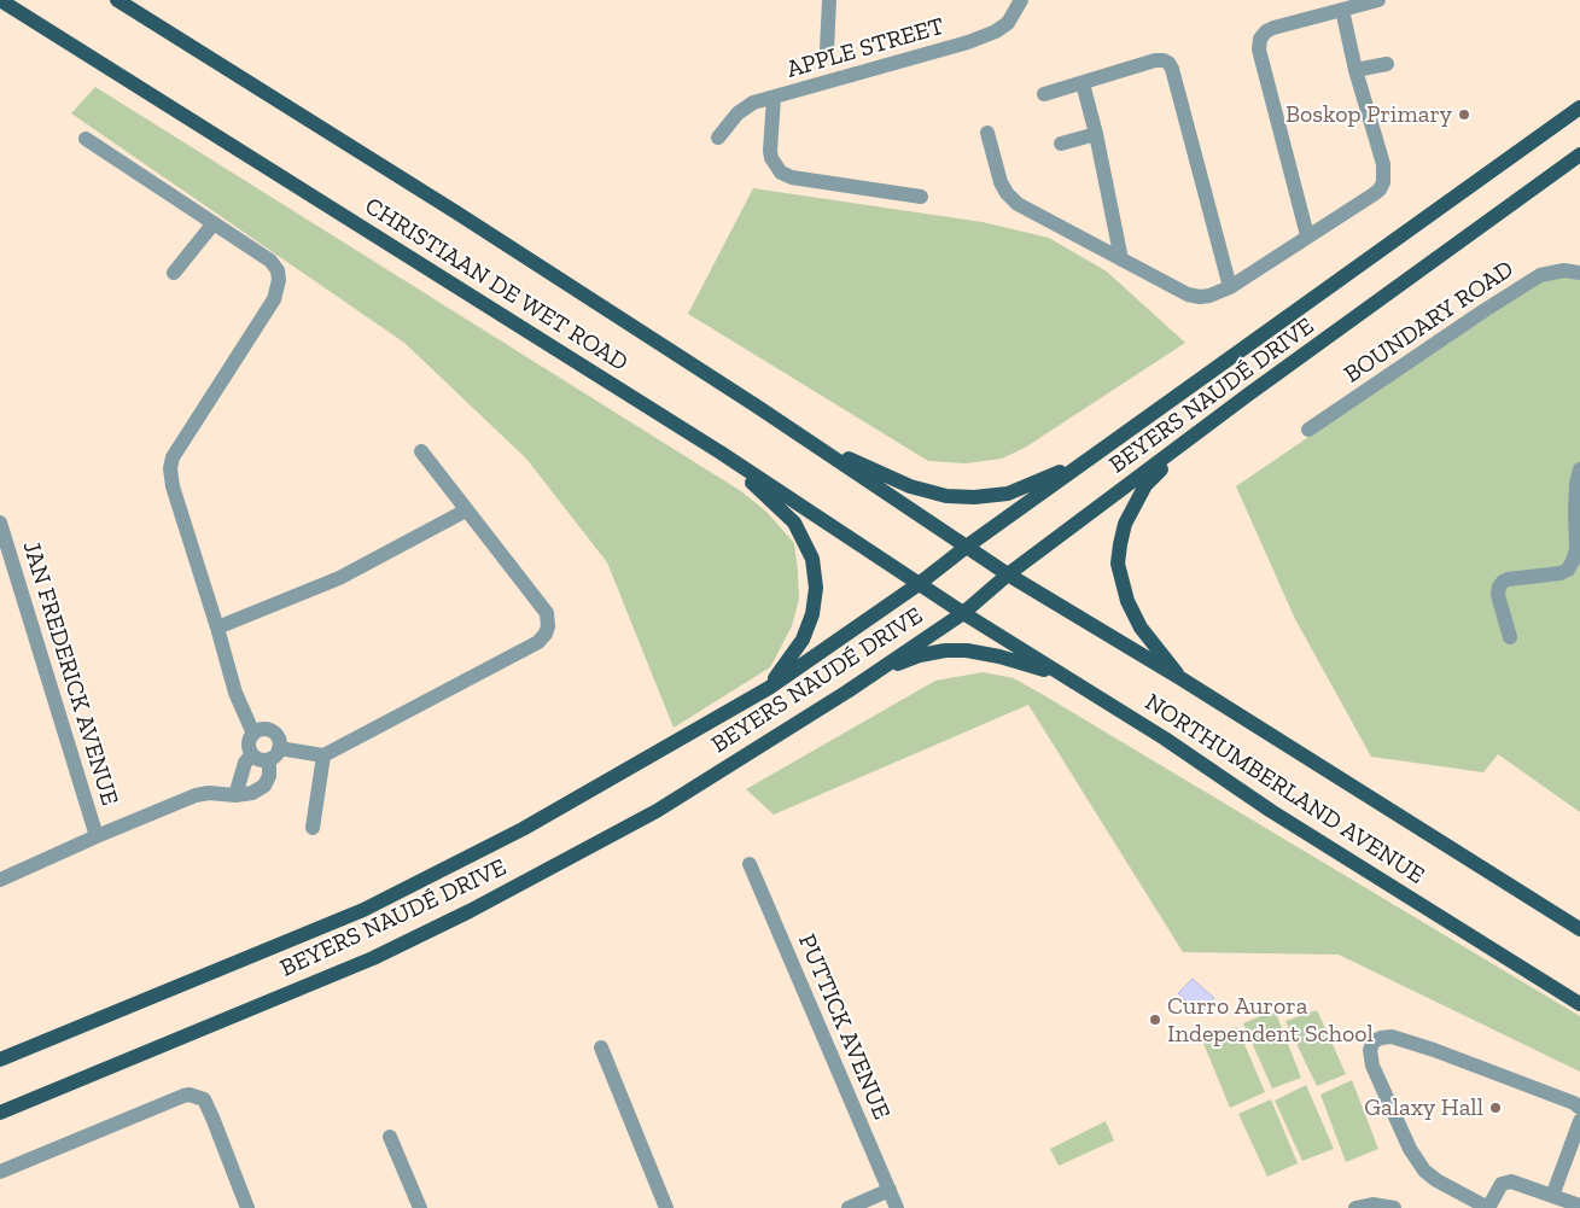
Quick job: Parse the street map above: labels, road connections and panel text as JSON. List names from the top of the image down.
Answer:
{
  "streets": {
    "main road": ["CHRISTIAAN DE WET ROAD", "BEYERS NAUDÉ DRIVE", "NORTHUMBERLAND AVENUE"],
    "street": [
      "APPLE STREET",
      "BOUNDARY ROAD",
      "JAN FREDERICK AVENUE",
      "PUTTICK AVENUE"
    ]
  },
  "crossings": [
    ["CHRISTIAAN DE WET ROAD", "BEYERS NAUDÉ DRIVE"],
    ["CHRISTIAAN DE WET ROAD", "NORTHUMBERLAND AVENUE"],
    ["BEYERS NAUDÉ DRIVE", "NORTHUMBERLAND AVENUE"]
  ],
  "places": ["Boskop Primary", "Curro Aurora Independent School", "Galaxy Hall"]
}
